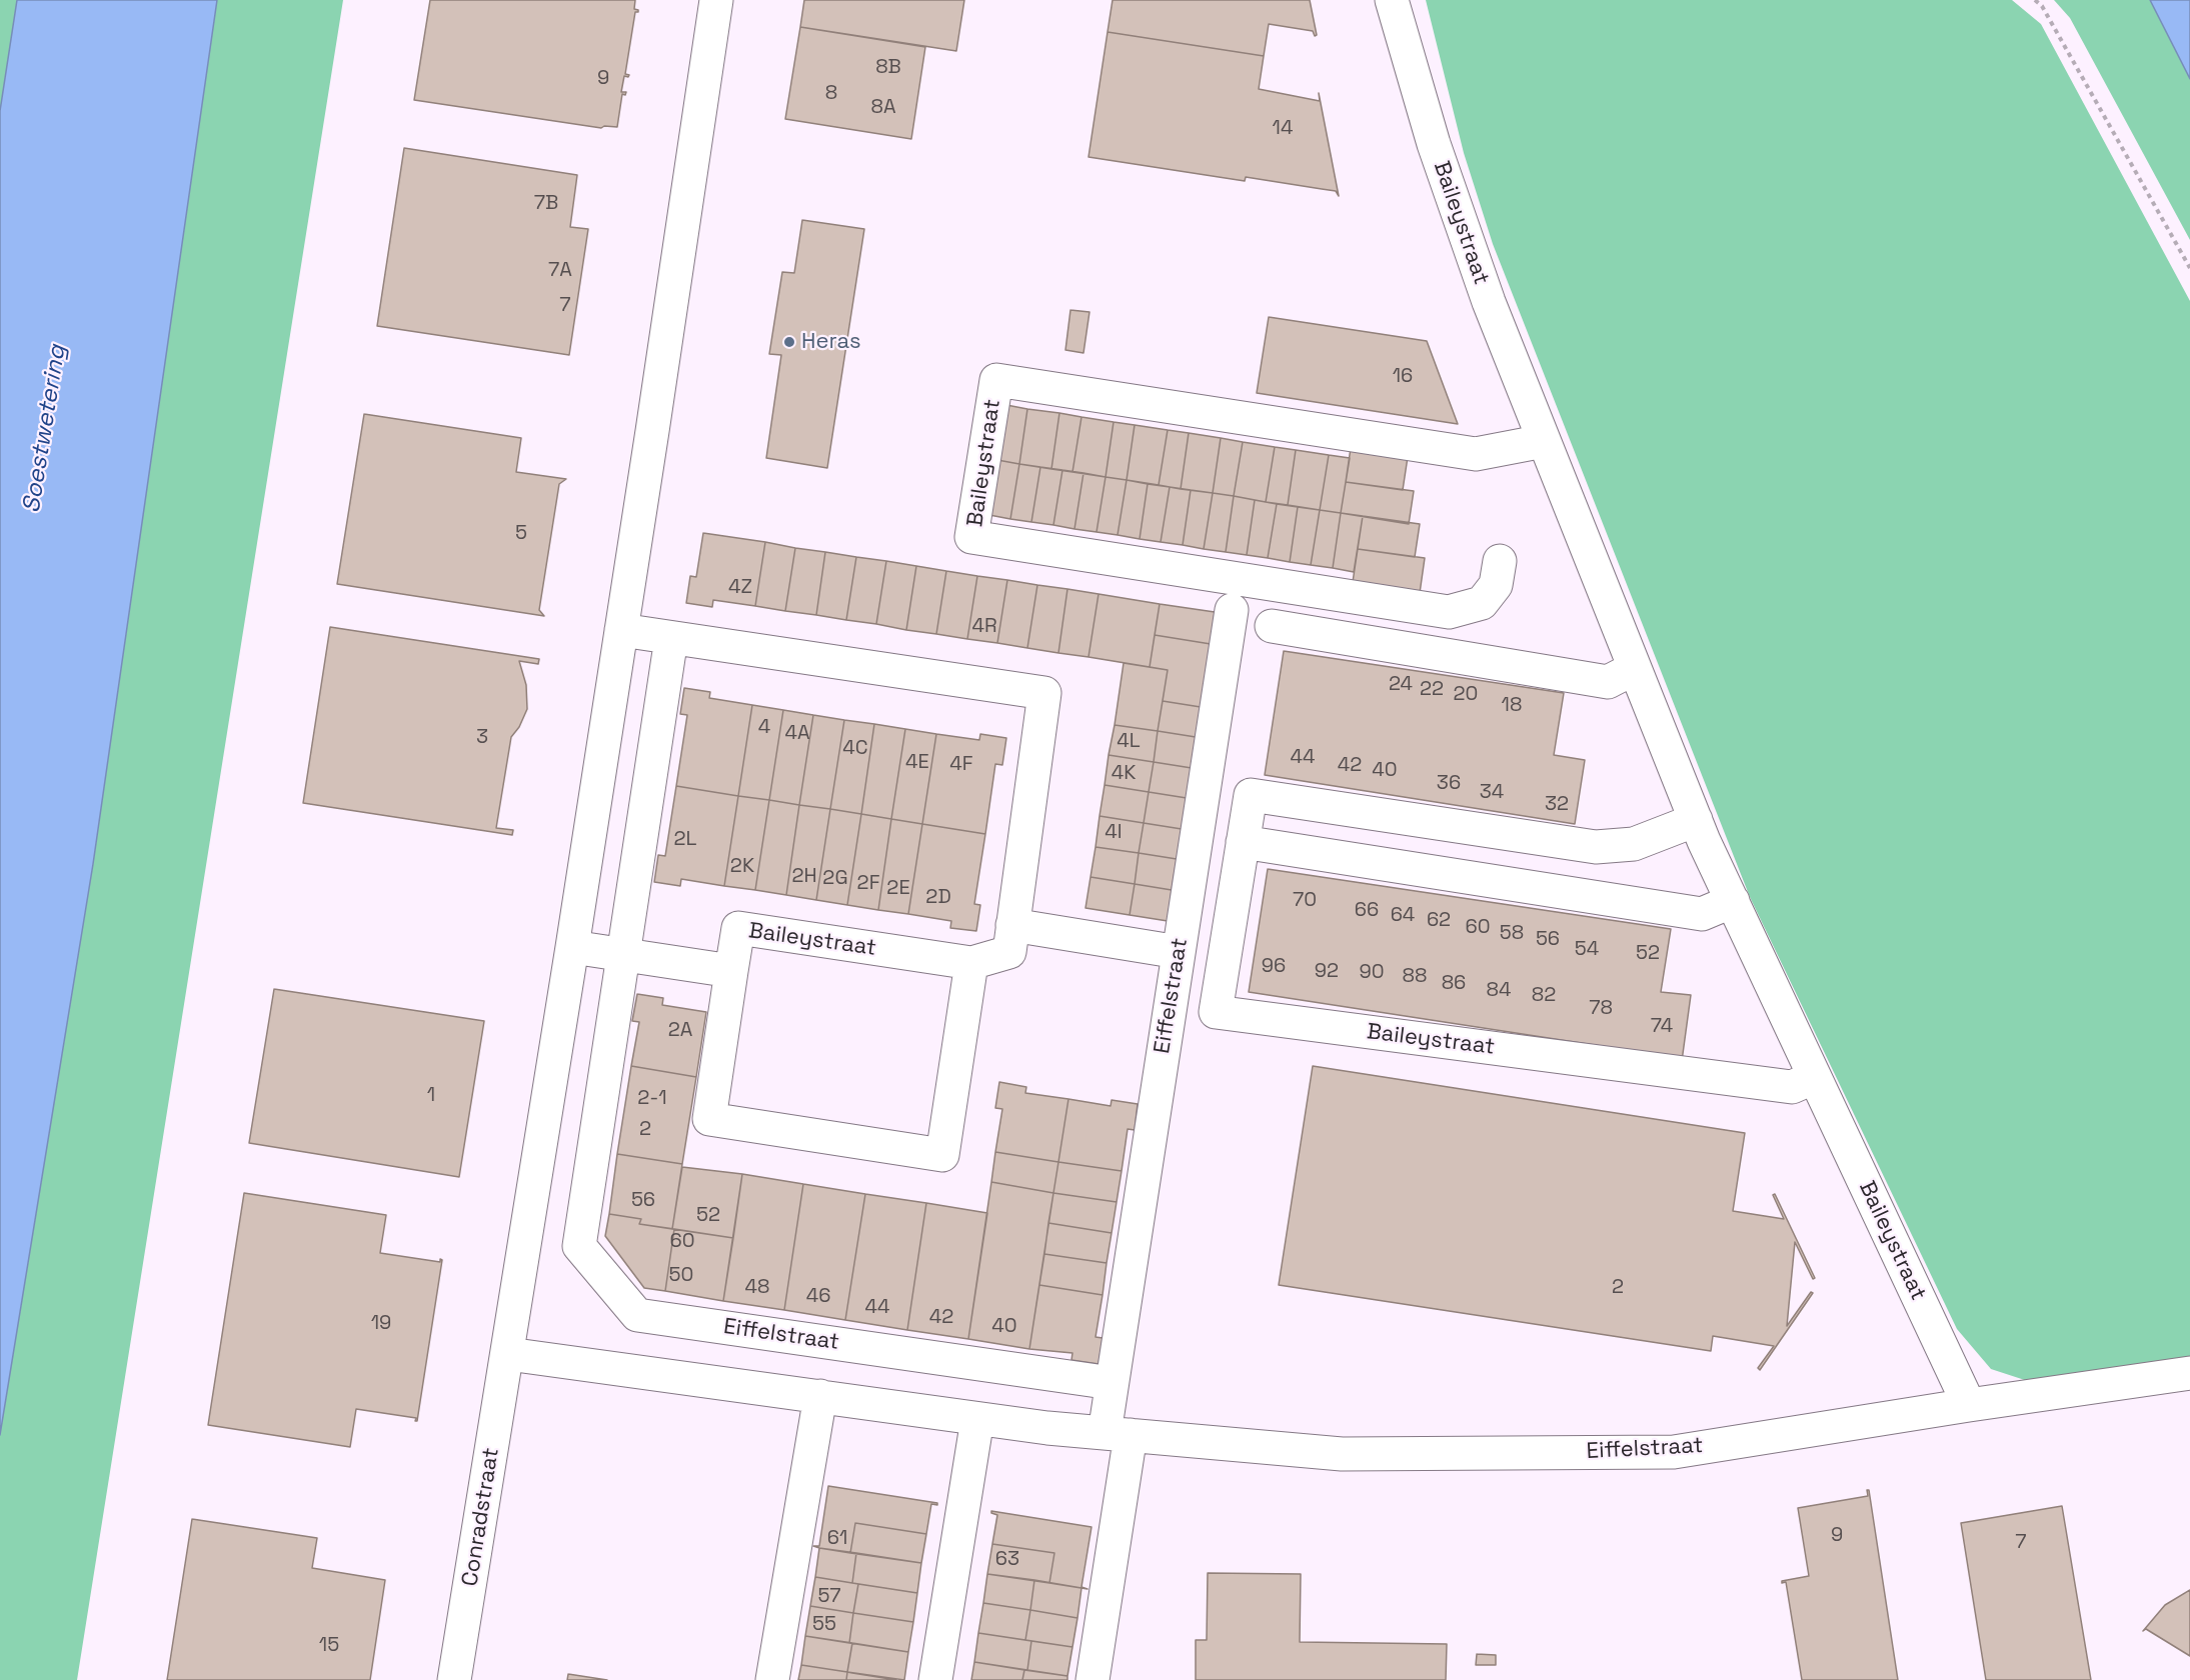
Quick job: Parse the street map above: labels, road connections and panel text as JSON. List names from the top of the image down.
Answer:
{
  "streets": {
    "street": ["Baileystraat", "Eiffelstraat", "Conradstraat"]
  },
  "crossings": [
    ["Baileystraat", "Eiffelstraat"],
    ["Eiffelstraat", "Conradstraat"]
  ],
  "water": ["Soestwetering"],
  "places": ["Heras"],
  "house_numbers": [
    "8B",
    "9",
    "8",
    "8A",
    "14",
    "7B",
    "7A",
    "7",
    "16",
    "5",
    "4Z",
    "4R",
    "24",
    "22",
    "20",
    "18",
    "4",
    "4A",
    "3",
    "4L",
    "4C",
    "44",
    "4E",
    "4F",
    "42",
    "40",
    "4K",
    "36",
    "34",
    "32",
    "4I",
    "2L",
    "2K",
    "2H",
    "2G",
    "2F",
    "2E",
    "2D",
    "70",
    "66",
    "64",
    "62",
    "60",
    "58",
    "56",
    "54",
    "52",
    "96",
    "92",
    "90",
    "88",
    "86",
    "84",
    "82",
    "78",
    "74",
    "2A",
    "1",
    "2-1",
    "2",
    "56",
    "52",
    "60",
    "50",
    "48",
    "2",
    "46",
    "44",
    "42",
    "19",
    "40",
    "9",
    "61",
    "7",
    "63",
    "57",
    "55",
    "15"
  ]
}
